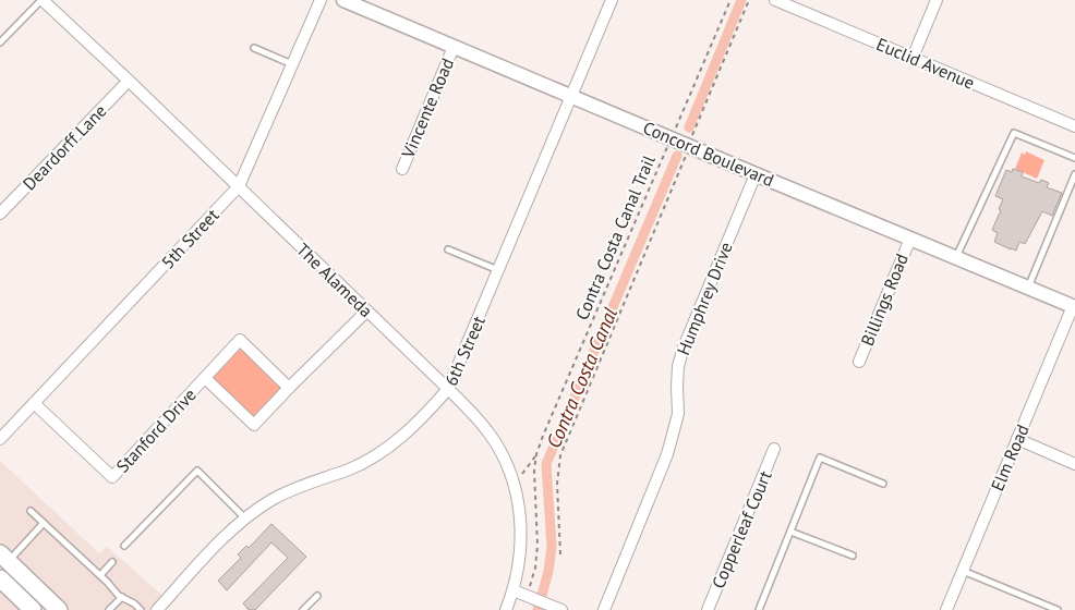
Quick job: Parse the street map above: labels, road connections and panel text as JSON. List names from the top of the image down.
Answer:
{
  "streets": {
    "street": [
      "Euclid Avenue",
      "Vincente Road",
      "Deardorff Lane",
      "Concord Boulevard",
      "5th Street",
      "The Alameda",
      "Humphrey Drive",
      "Billings Road",
      "6th Street",
      "Stanford Drive",
      "Elm Road",
      "Copperleaf Court"
    ],
    "path": ["Contra Costa Canal Trail"]
  },
  "crossings": [
    ["Vincente Road", "Concord Boulevard"],
    ["Deardorff Lane", "The Alameda"],
    ["Concord Boulevard", "Contra Costa Canal Trail"],
    ["Concord Boulevard", "Humphrey Drive"],
    ["Concord Boulevard", "Billings Road"],
    ["Concord Boulevard", "6th Street"],
    ["Concord Boulevard", "Elm Road"],
    ["Contra Costa Canal Trail", "The Alameda"],
    ["5th Street", "The Alameda"],
    ["5th Street", "Stanford Drive"],
    ["The Alameda", "6th Street"],
    ["The Alameda", "Stanford Drive"]
  ],
  "water": ["Contra Costa Canal"]
}
